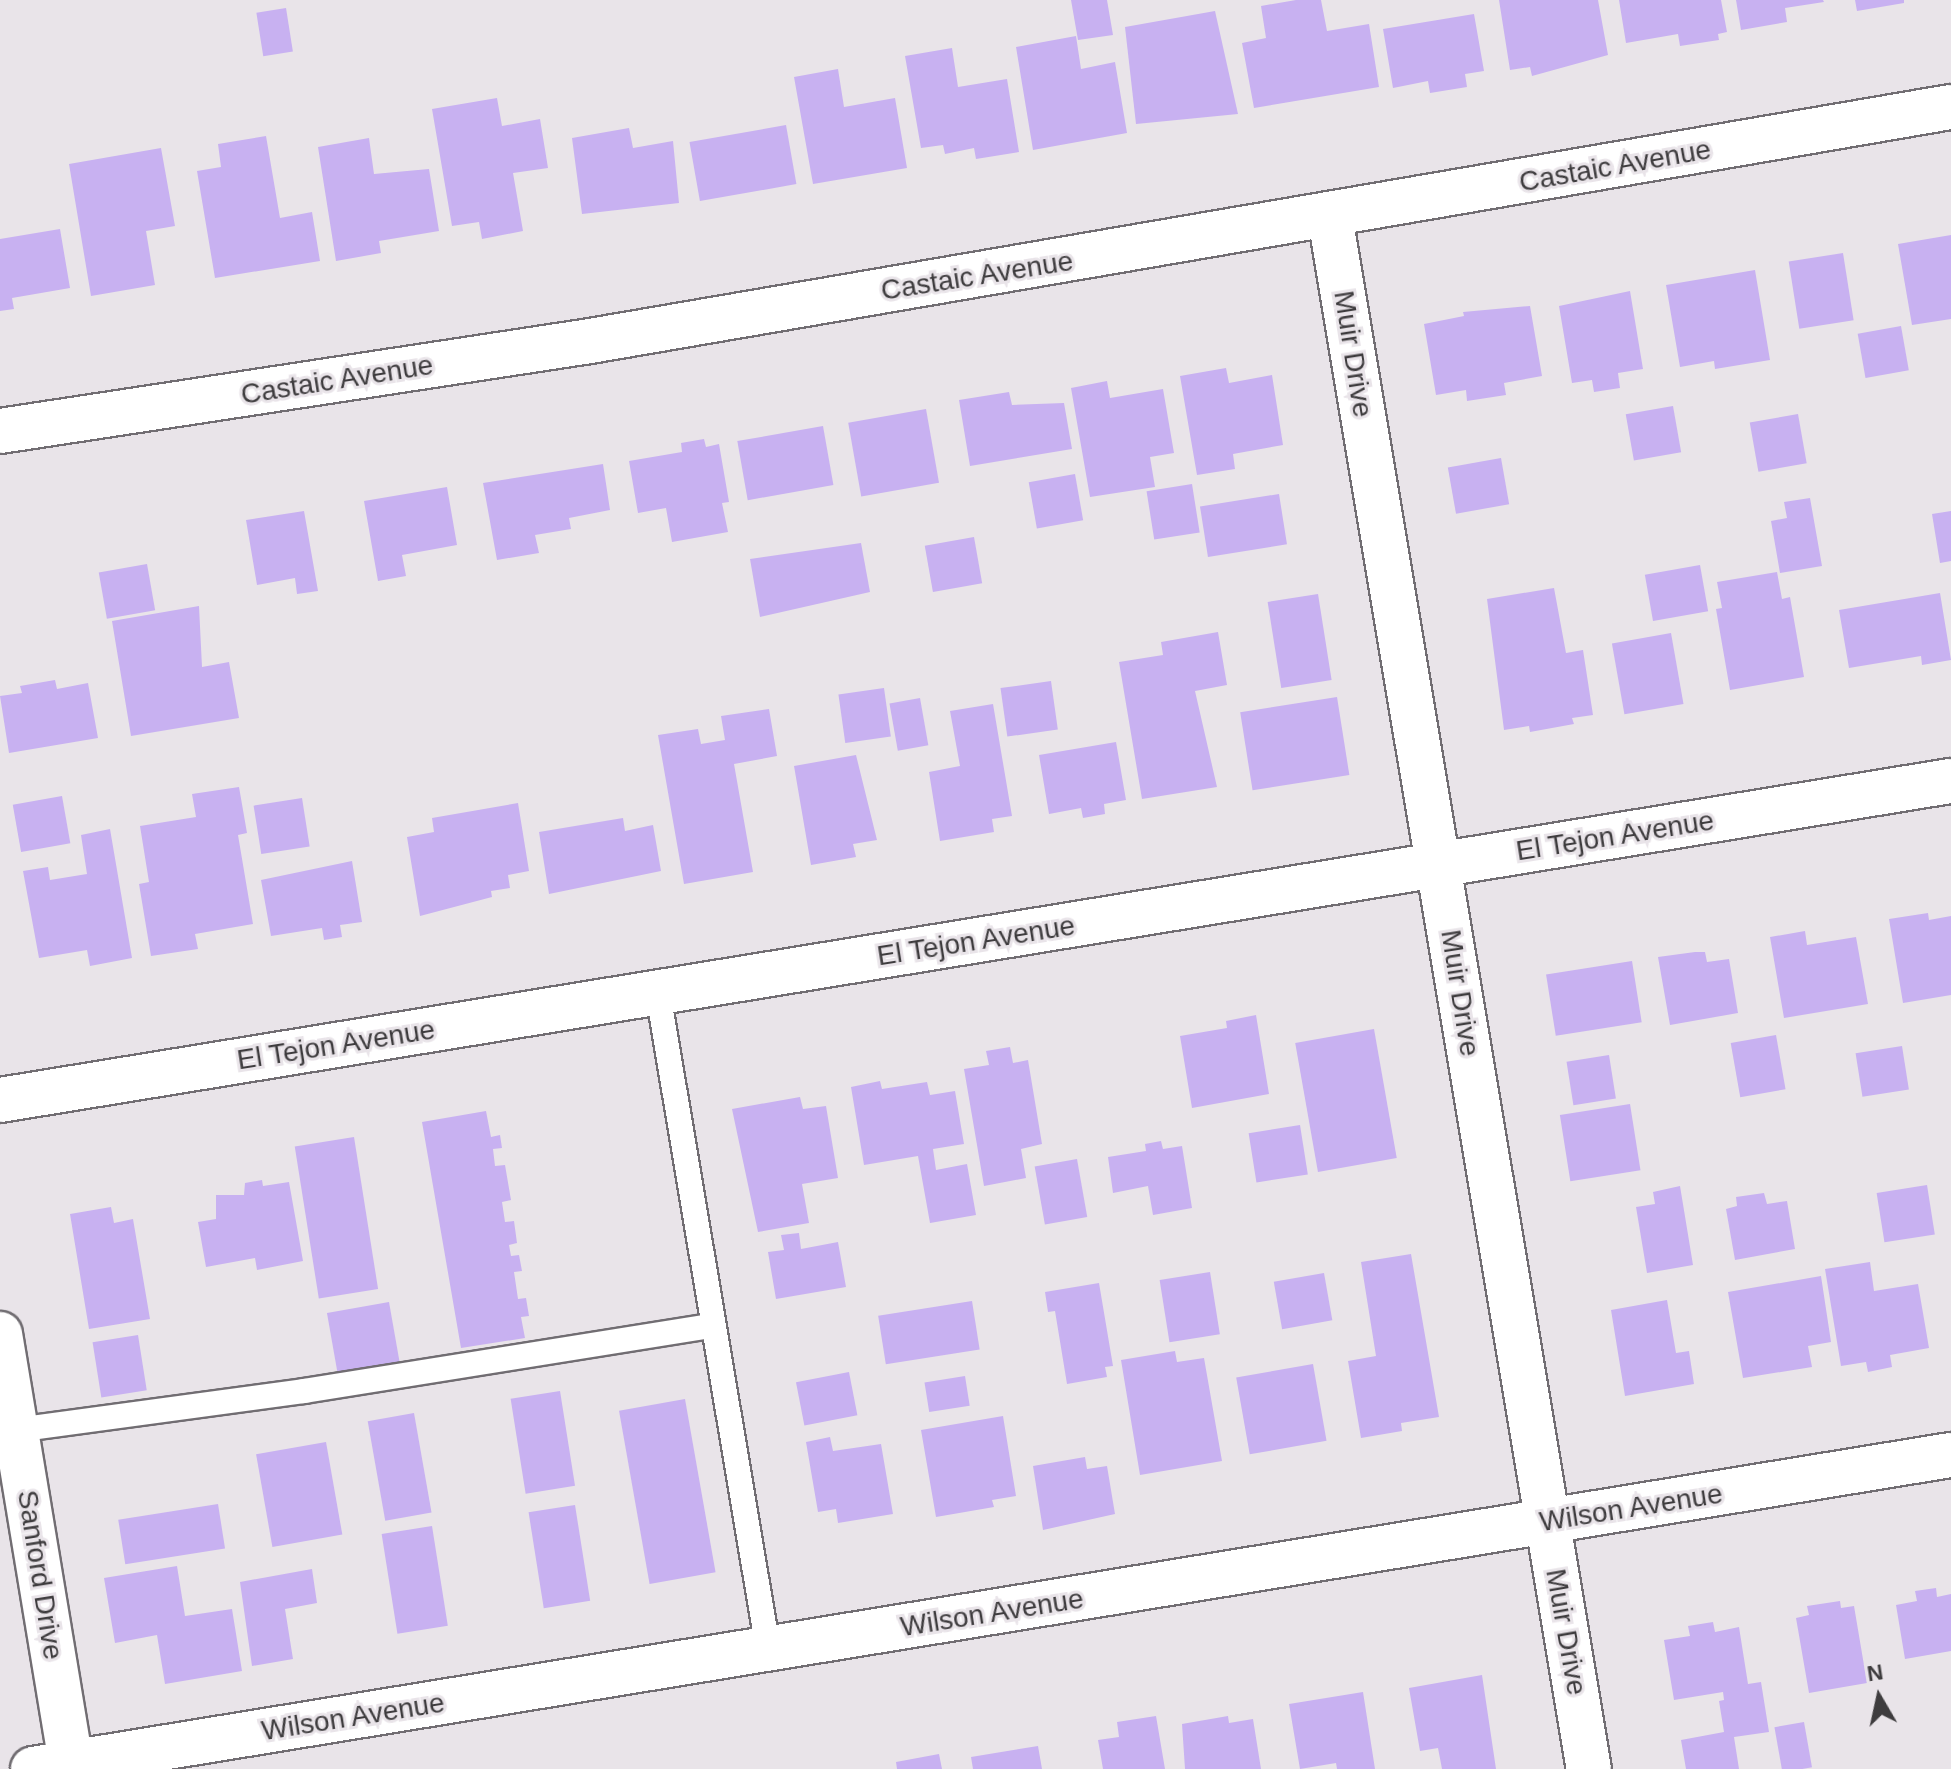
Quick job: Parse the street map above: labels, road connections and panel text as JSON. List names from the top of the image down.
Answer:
{
  "streets": {
    "street": [
      "Castaic Avenue",
      "Muir Drive",
      "El Tejon Avenue",
      "Wilson Avenue",
      "Sanford Drive"
    ]
  },
  "crossings": [
    ["Castaic Avenue", "Muir Drive"],
    ["Muir Drive", "El Tejon Avenue"],
    ["Muir Drive", "Wilson Avenue"],
    ["Wilson Avenue", "Sanford Drive"]
  ],
  "north": "top"
}
